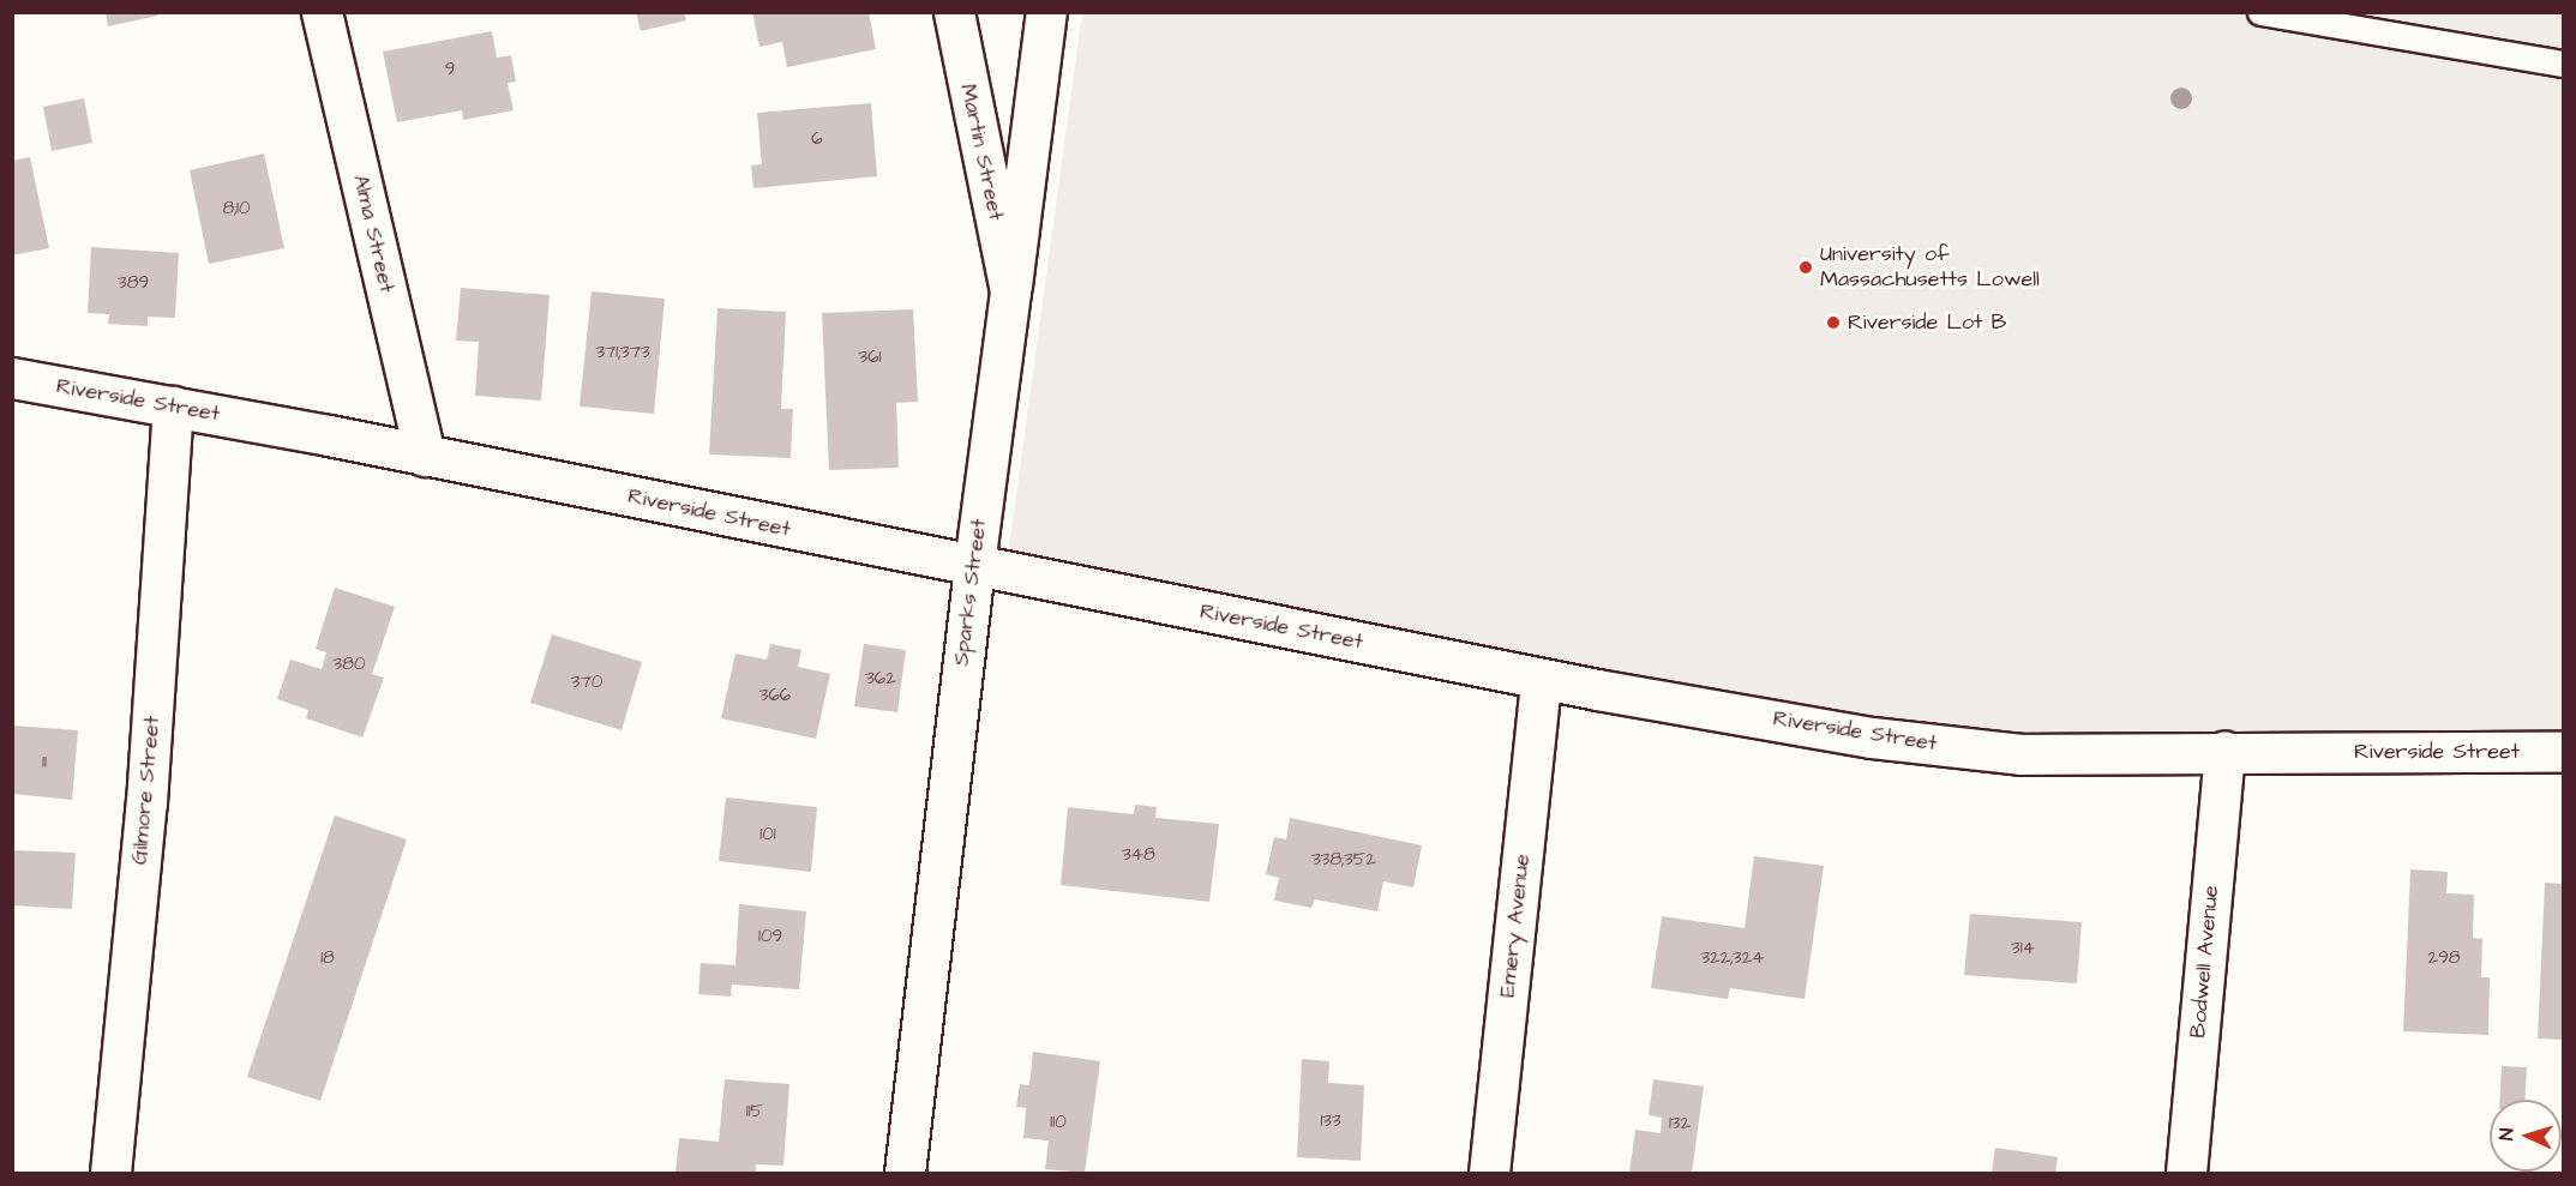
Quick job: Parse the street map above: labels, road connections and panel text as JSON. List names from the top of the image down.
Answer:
{
  "streets": {
    "street": [
      "Martin Street",
      "Alma Street",
      "Riverside Street",
      "Sparks Street",
      "Gilmore Street",
      "Emery Avenue",
      "Bodwell Avenue"
    ]
  },
  "crossings": [
    ["Martin Street", "Sparks Street"],
    ["Alma Street", "Riverside Street"],
    ["Riverside Street", "Sparks Street"],
    ["Riverside Street", "Gilmore Street"],
    ["Riverside Street", "Emery Avenue"],
    ["Riverside Street", "Bodwell Avenue"]
  ],
  "places": ["University of Massachusetts Lowell", "Riverside Lot B"],
  "house_numbers": [
    "9",
    "6",
    "8;10",
    "389",
    "371;373",
    "361",
    "380",
    "362",
    "370",
    "366",
    "11",
    "101",
    "348",
    "338;352",
    "109",
    "314",
    "18",
    "322;324",
    "298",
    "115",
    "133",
    "110",
    "132"
  ],
  "north": "left"
}
